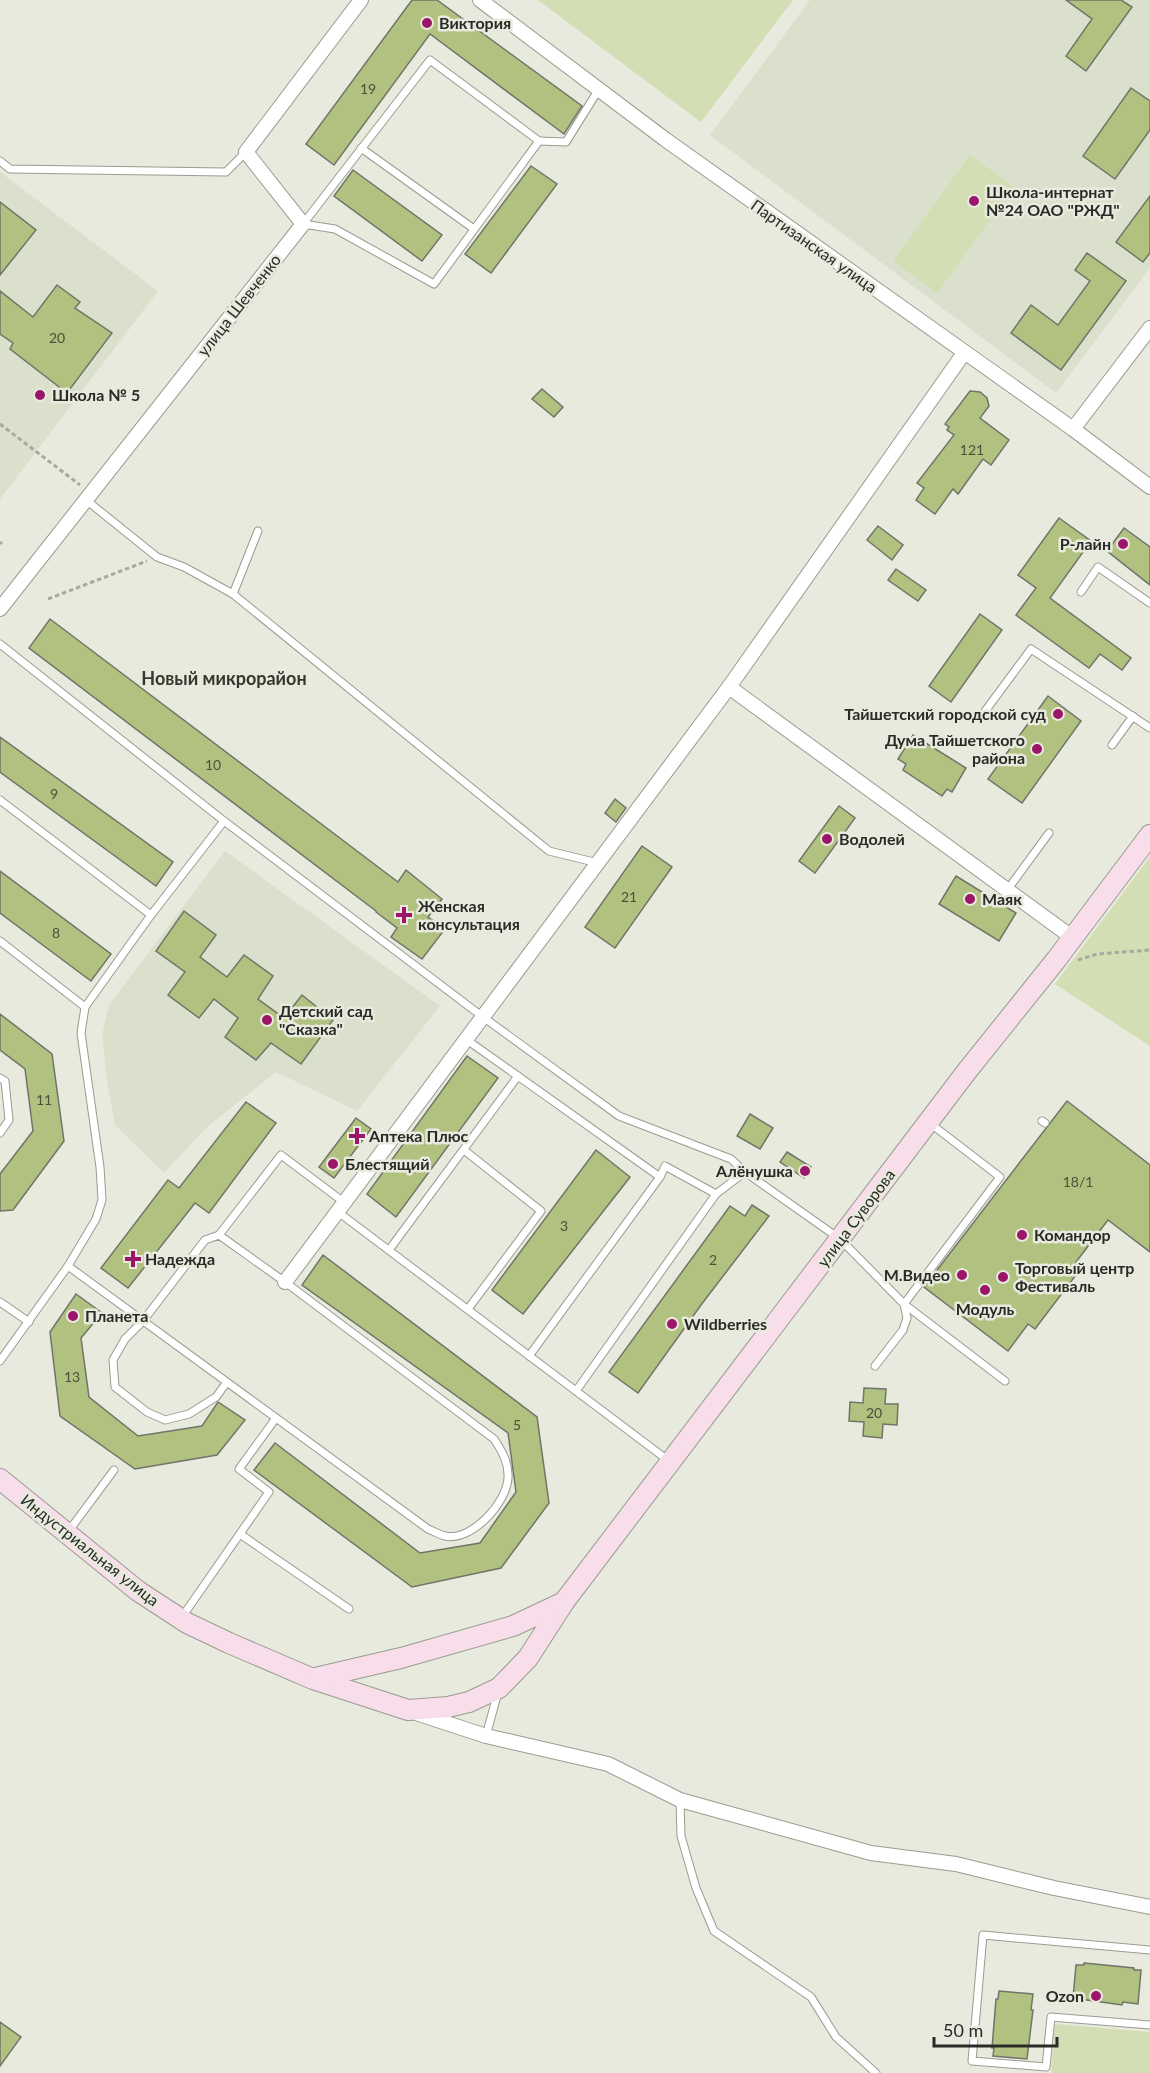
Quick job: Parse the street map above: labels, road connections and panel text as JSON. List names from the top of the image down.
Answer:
{
  "streets": {
    "street": [
      "Партизанская улица",
      "улица Шевченко",
      "улица Суворова",
      "Индустриальная улица"
    ]
  },
  "districts": ["Новый микрорайон"],
  "places": {
    "other": [
      "Виктория",
      "Школа-интернат №24 ОАО \"РЖД\"",
      "Школа № 5",
      "Р-лайн",
      "Тайшетский городской суд",
      "Дума Тайшетского района",
      "Водолей",
      "Маяк",
      "Детский сад \"Сказка\"",
      "Блестящий",
      "Алёнушка",
      "Командор",
      "М.Видео",
      "Торговый центр Фестиваль",
      "Модуль",
      "Планета",
      "Wildberries",
      "Ozon"
    ],
    "health": ["Женская консультация", "Аптека Плюс", "Надежда"]
  },
  "house_numbers": [
    "19",
    "20",
    "121",
    "10",
    "9",
    "21",
    "8",
    "11",
    "18/1",
    "3",
    "2",
    "13",
    "20",
    "5"
  ],
  "scale_bar": "50 m"
}
